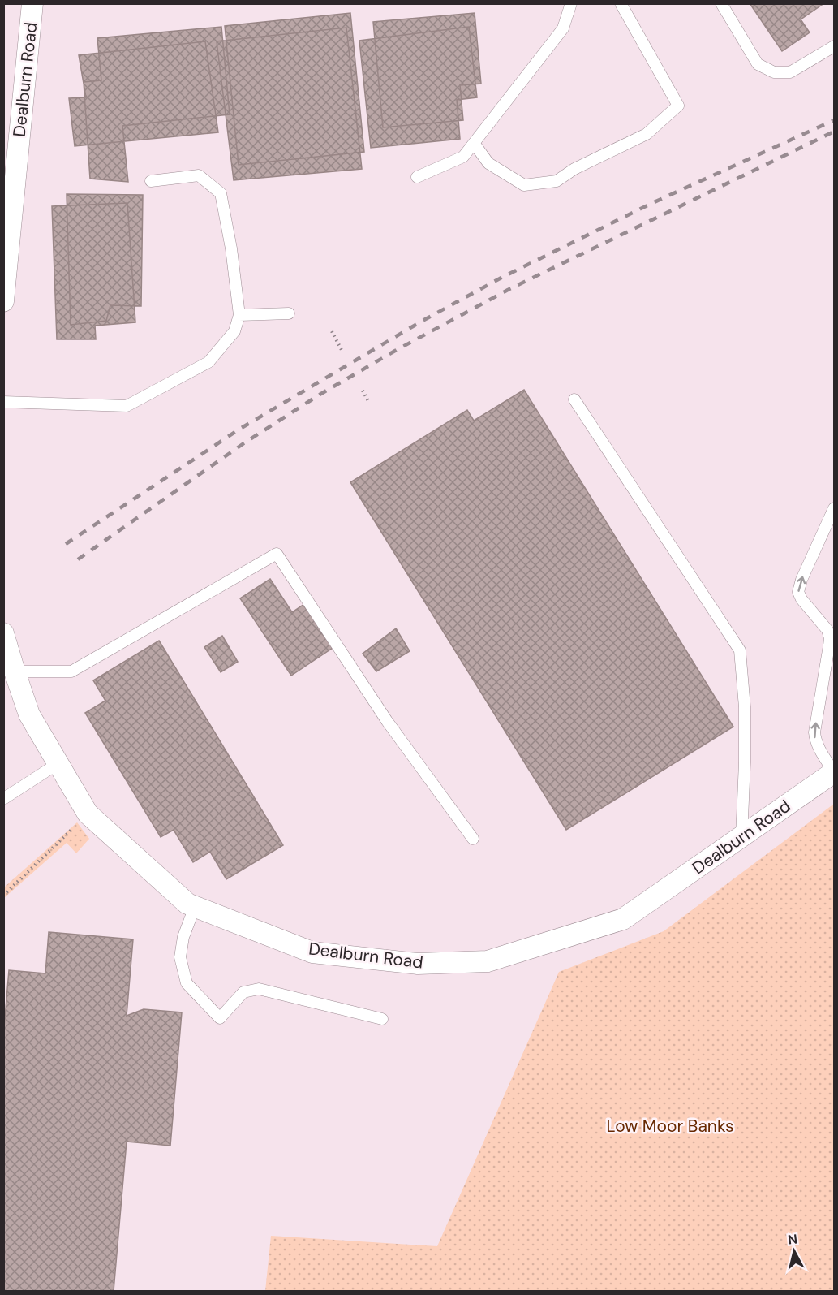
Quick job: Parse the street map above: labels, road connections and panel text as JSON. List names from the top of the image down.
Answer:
{
  "streets": {
    "street": ["Dealburn Road"]
  },
  "parks": ["Low Moor Banks"],
  "north": "top"
}
